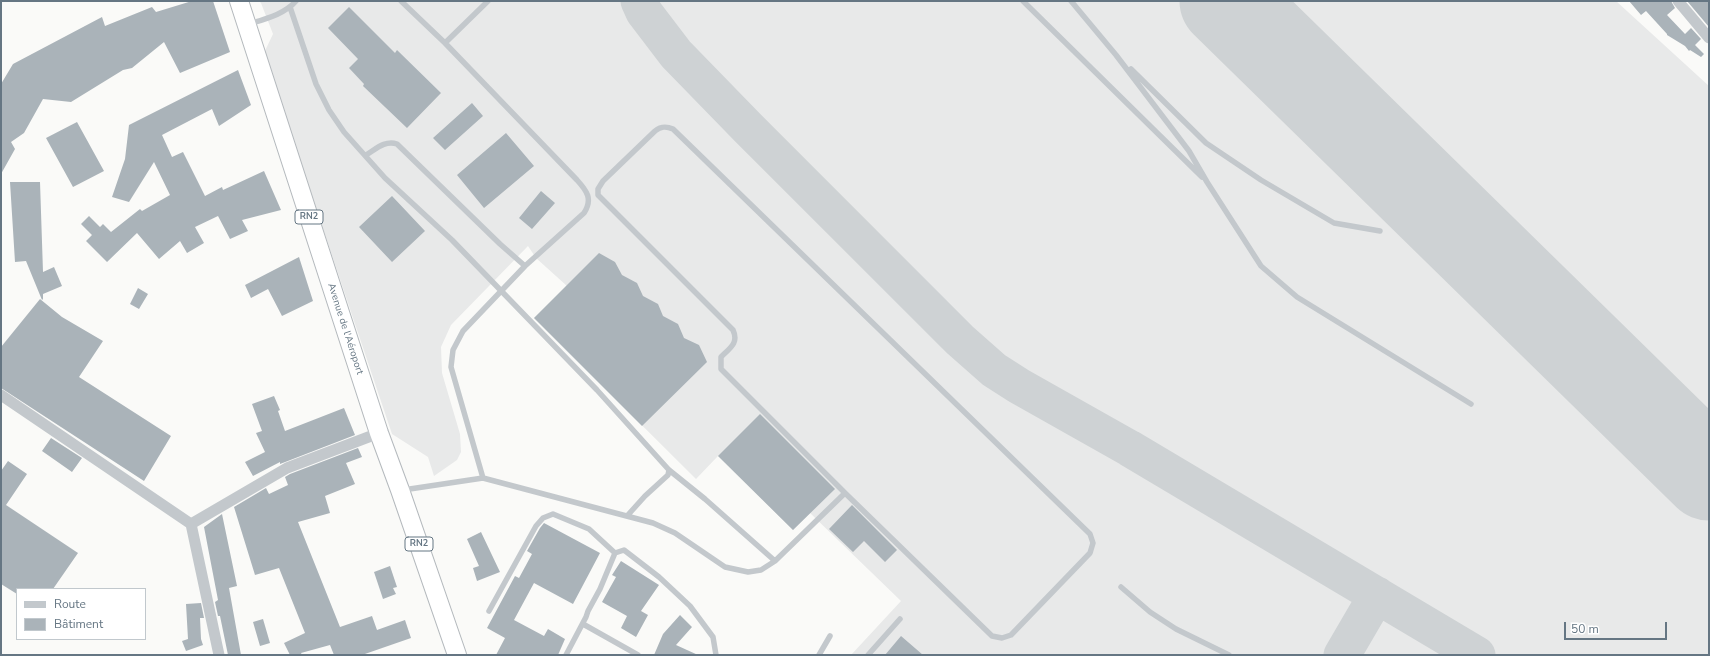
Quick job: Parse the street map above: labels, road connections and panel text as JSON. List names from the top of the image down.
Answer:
{
  "streets": {
    "highway": ["RN2", "Avenue de l'Aéroport"]
  },
  "legend": ["Route", "Bâtiment"],
  "scale_bar": "50 m"
}
